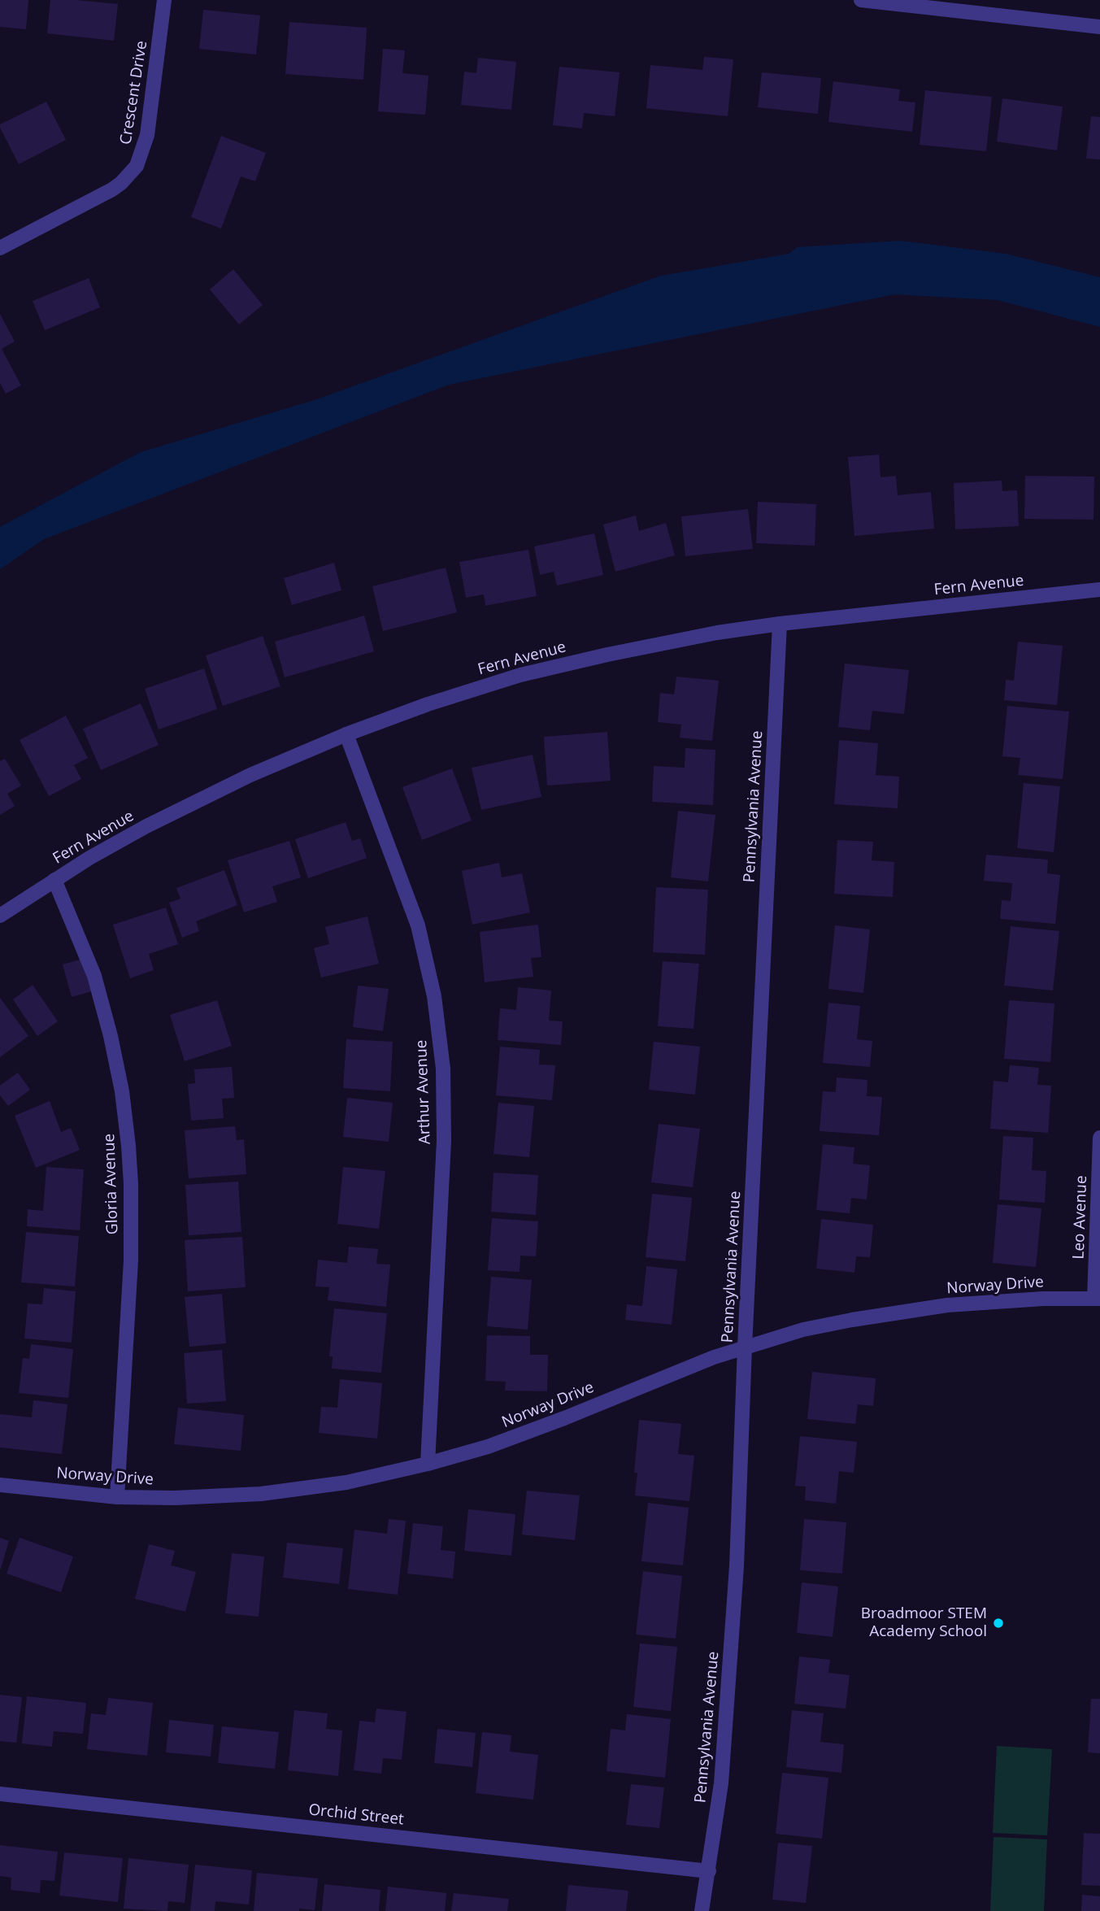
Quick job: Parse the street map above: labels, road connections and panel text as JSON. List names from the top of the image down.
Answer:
{
  "streets": {
    "street": [
      "Crescent Drive",
      "Fern Avenue",
      "Pennsylvania Avenue",
      "Arthur Avenue",
      "Gloria Avenue",
      "Leo Avenue",
      "Norway Drive",
      "Orchid Street"
    ]
  },
  "crossings": [
    ["Fern Avenue", "Pennsylvania Avenue"],
    ["Fern Avenue", "Arthur Avenue"],
    ["Fern Avenue", "Gloria Avenue"],
    ["Pennsylvania Avenue", "Norway Drive"],
    ["Pennsylvania Avenue", "Orchid Street"],
    ["Arthur Avenue", "Norway Drive"],
    ["Gloria Avenue", "Norway Drive"],
    ["Leo Avenue", "Norway Drive"]
  ],
  "places": ["Broadmoor STEM Academy School"]
}
